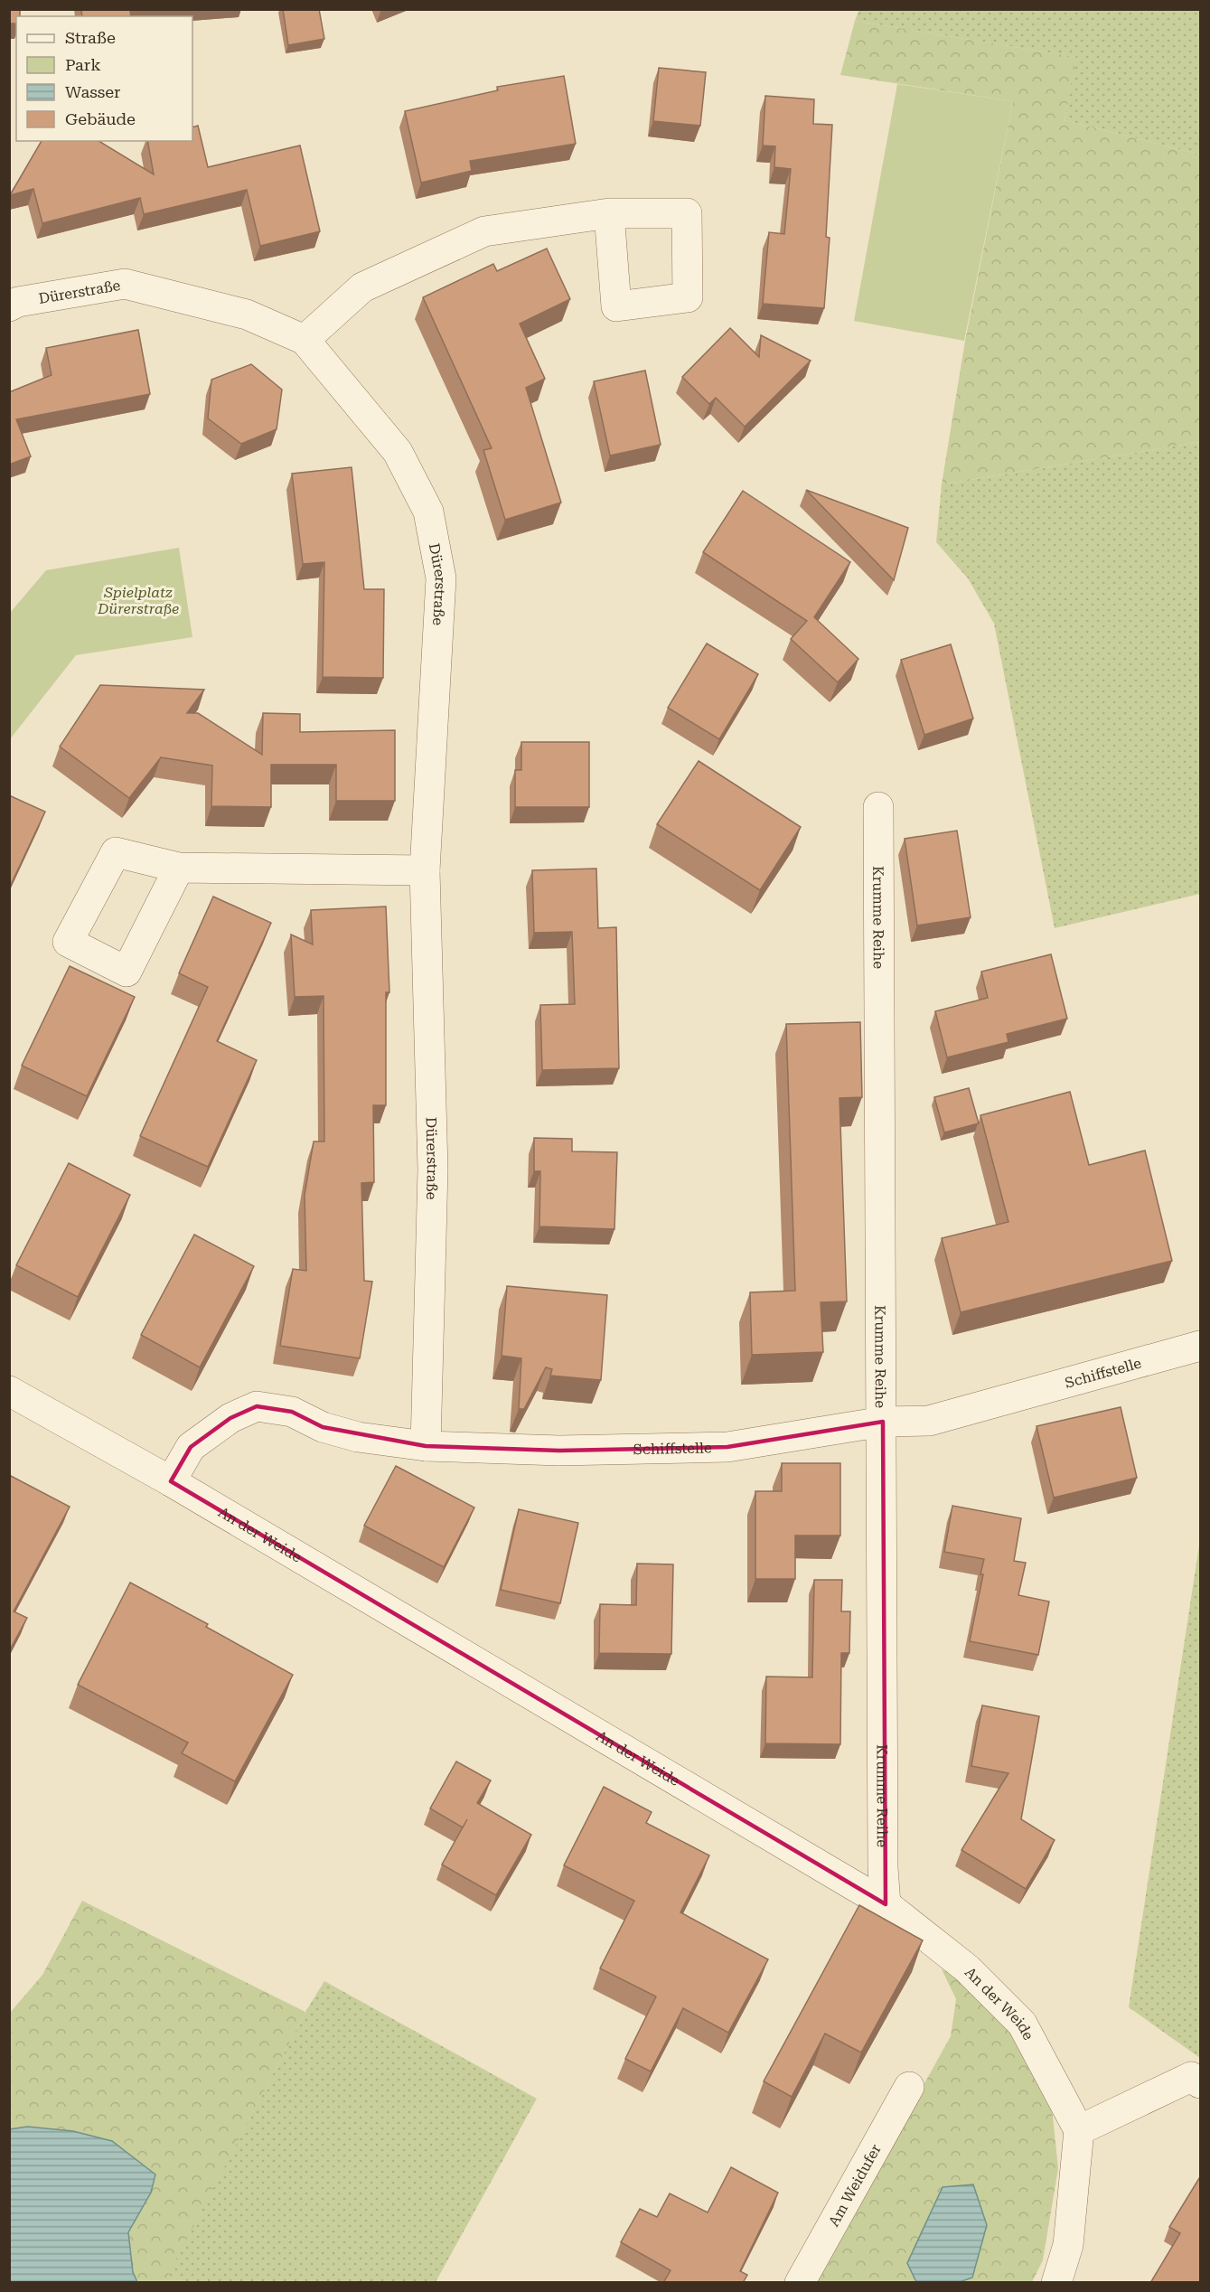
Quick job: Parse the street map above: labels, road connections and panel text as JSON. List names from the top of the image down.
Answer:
{
  "streets": {
    "street": [
      "Dürerstraße",
      "Krumme Reihe",
      "Schiffstelle",
      "An der Weide",
      "Am Weidufer"
    ]
  },
  "crossings": [
    ["Dürerstraße", "Schiffstelle"],
    ["Krumme Reihe", "Schiffstelle"],
    ["Krumme Reihe", "An der Weide"],
    ["Schiffstelle", "An der Weide"]
  ],
  "parks": ["Spielplatz Dürerstraße"],
  "legend": [
    "Straße",
    "Park",
    "Wasser",
    "Gebäude"
  ]
}
